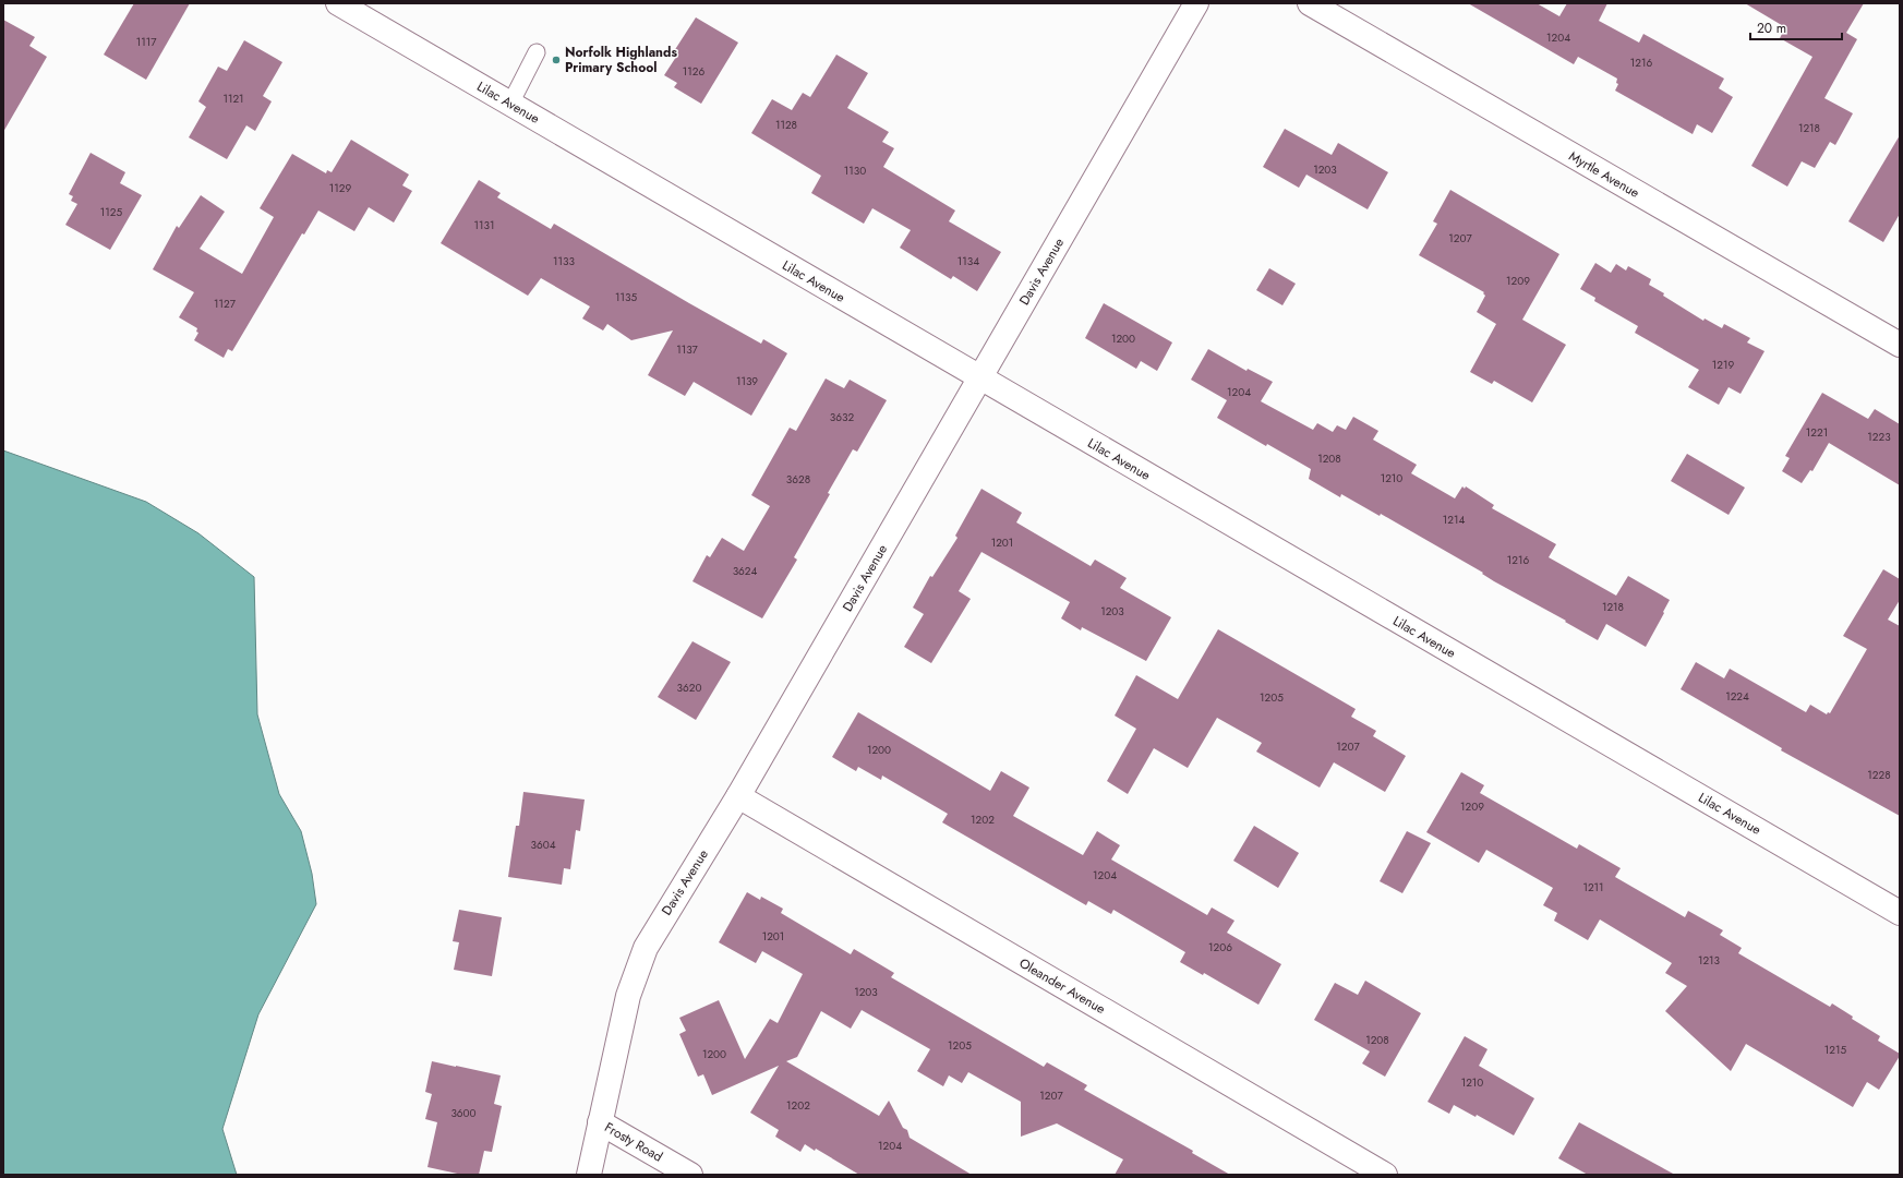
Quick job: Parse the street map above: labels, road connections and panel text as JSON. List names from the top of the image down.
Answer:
{
  "streets": {
    "street": [
      "Lilac Avenue",
      "Myrtle Avenue",
      "Davis Avenue",
      "Oleander Avenue",
      "Frosty Road"
    ]
  },
  "crossings": [
    ["Lilac Avenue", "Davis Avenue"],
    ["Davis Avenue", "Oleander Avenue"],
    ["Davis Avenue", "Frosty Road"]
  ],
  "places": ["Norfolk Highlands Primary School"],
  "house_numbers": [
    "1204",
    "1117",
    "1216",
    "1126",
    "1121",
    "1128",
    "1218",
    "1203",
    "1130",
    "1129",
    "1125",
    "1131",
    "1207",
    "1133",
    "1134",
    "1209",
    "1135",
    "1127",
    "1200",
    "1137",
    "1219",
    "1139",
    "1204",
    "3632",
    "1221",
    "1223",
    "1208",
    "1210",
    "3628",
    "1214",
    "1201",
    "1216",
    "3624",
    "1218",
    "1203",
    "3620",
    "1224",
    "1205",
    "1207",
    "1200",
    "1228",
    "1209",
    "1202",
    "3604",
    "1204",
    "1211",
    "1201",
    "1206",
    "1213",
    "1203",
    "1208",
    "1205",
    "1215",
    "1200",
    "1210",
    "1207",
    "1202",
    "3600",
    "1204"
  ],
  "scale_bar": "20 m"
}
